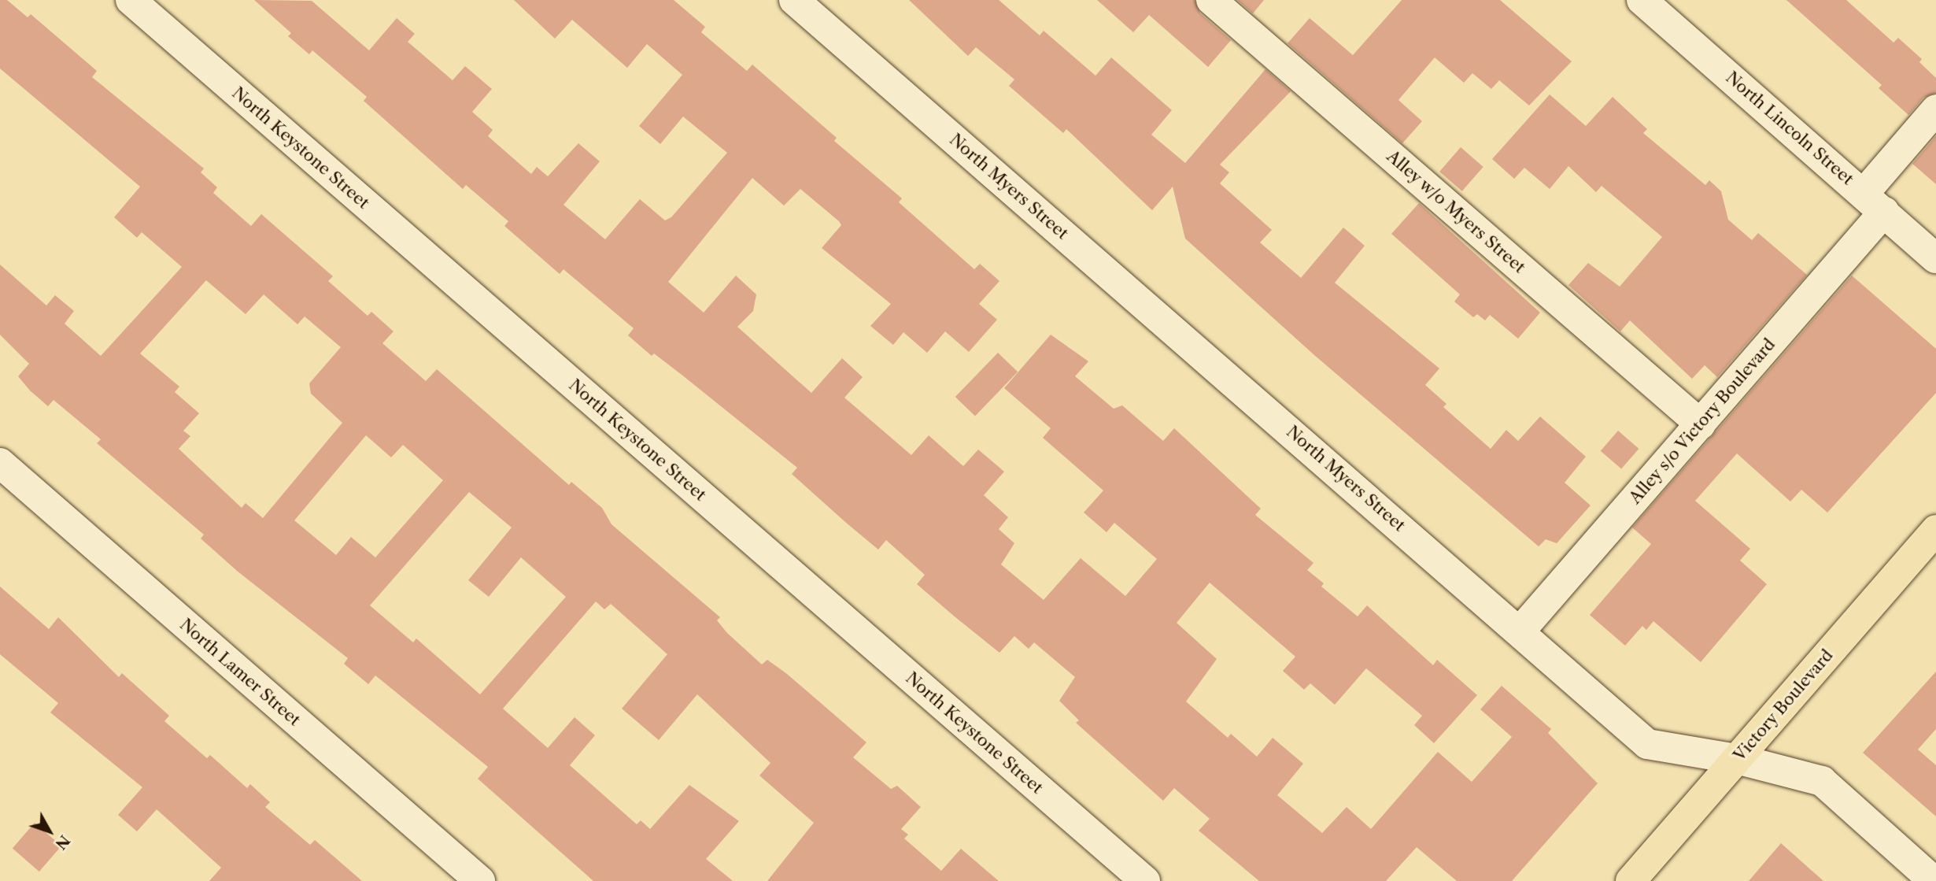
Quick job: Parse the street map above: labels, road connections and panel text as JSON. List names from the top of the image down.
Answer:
{
  "streets": {
    "main road": ["Victory Boulevard"],
    "street": [
      "North Lincoln Street",
      "North Keystone Street",
      "North Myers Street",
      "Alley w/o Myers Street",
      "Alley s/o Victory Boulevard",
      "North Lamer Street"
    ]
  },
  "crossings": [
    ["North Lincoln Street", "Alley s/o Victory Boulevard"],
    ["North Myers Street", "Alley s/o Victory Boulevard"],
    ["North Myers Street", "Victory Boulevard"],
    ["Alley w/o Myers Street", "Alley s/o Victory Boulevard"]
  ],
  "north": "bottom right"
}
